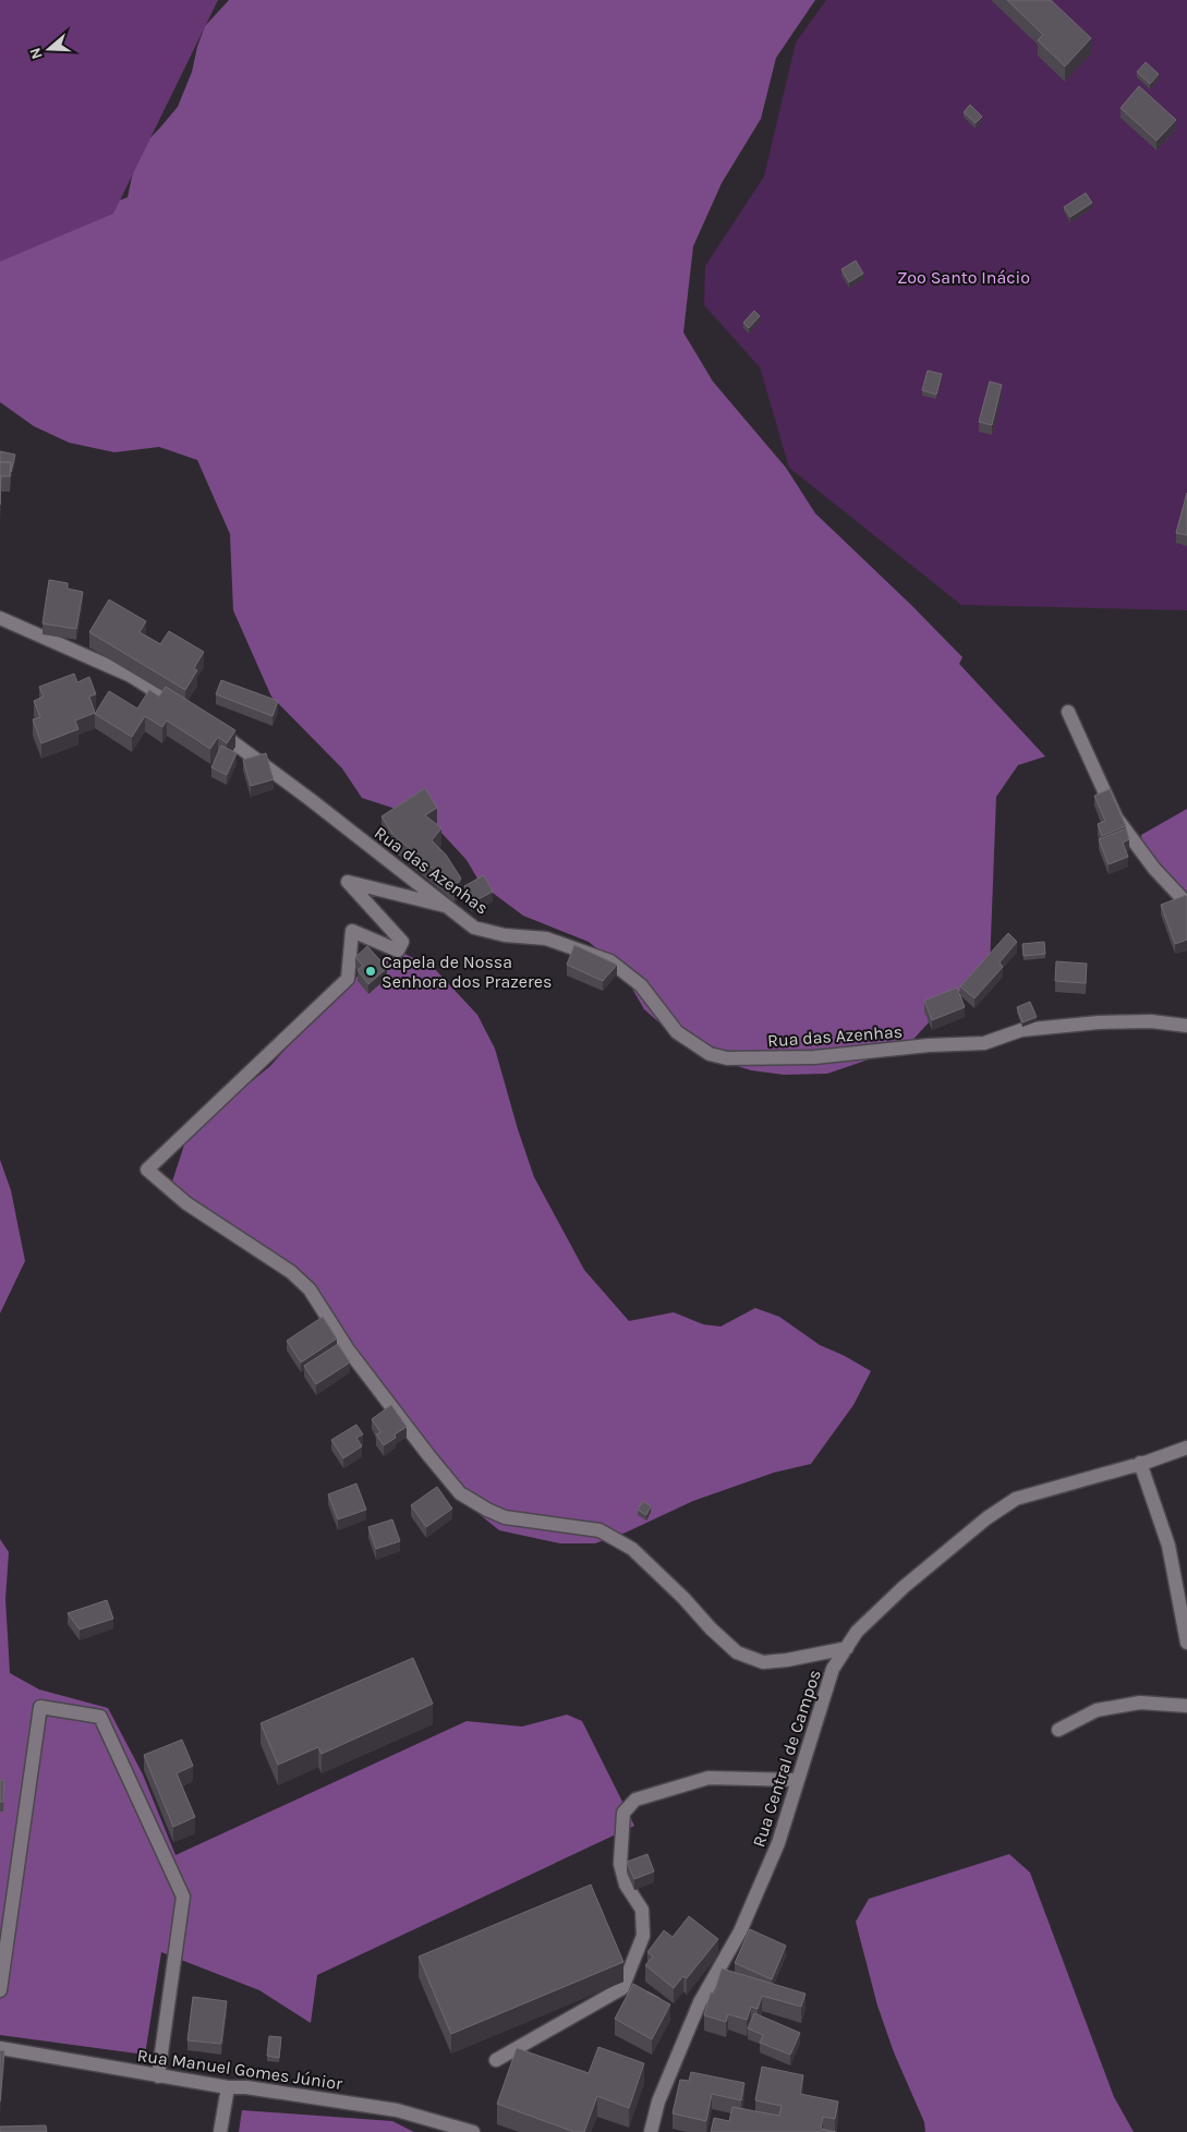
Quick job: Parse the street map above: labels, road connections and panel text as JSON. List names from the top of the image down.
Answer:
{
  "streets": {
    "street": ["Rua das Azenhas", "Rua Central de Campos", "Rua Manuel Gomes Júnior"]
  },
  "parks": ["Zoo Santo Inácio"],
  "places": ["Capela de Nossa Senhora dos Prazeres"],
  "north": "left"
}
